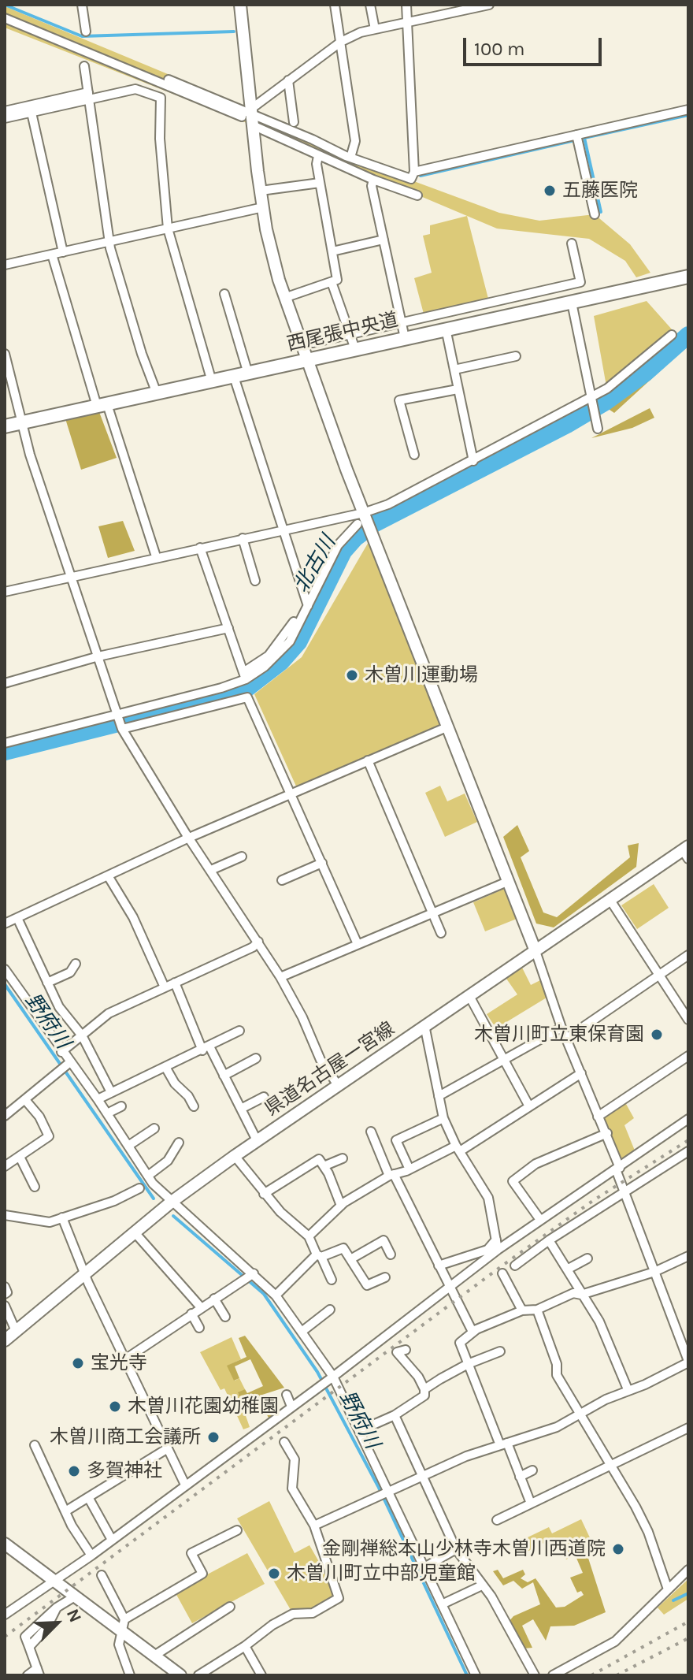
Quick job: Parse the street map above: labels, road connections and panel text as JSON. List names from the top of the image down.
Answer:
{
  "streets": {
    "main road": ["西尾張中央道", "県道名古屋一宮線"]
  },
  "water": ["北古川", "野府川"],
  "places": [
    "五藤医院",
    "木曽川運動場",
    "木曽川町立東保育園",
    "宝光寺",
    "木曽川花園幼稚園",
    "木曽川商工会議所",
    "多賀神社",
    "金剛禅総本山少林寺木曽川西道院",
    "木曽川町立中部児童館"
  ],
  "scale_bar": "100 m",
  "north": "top right"
}
